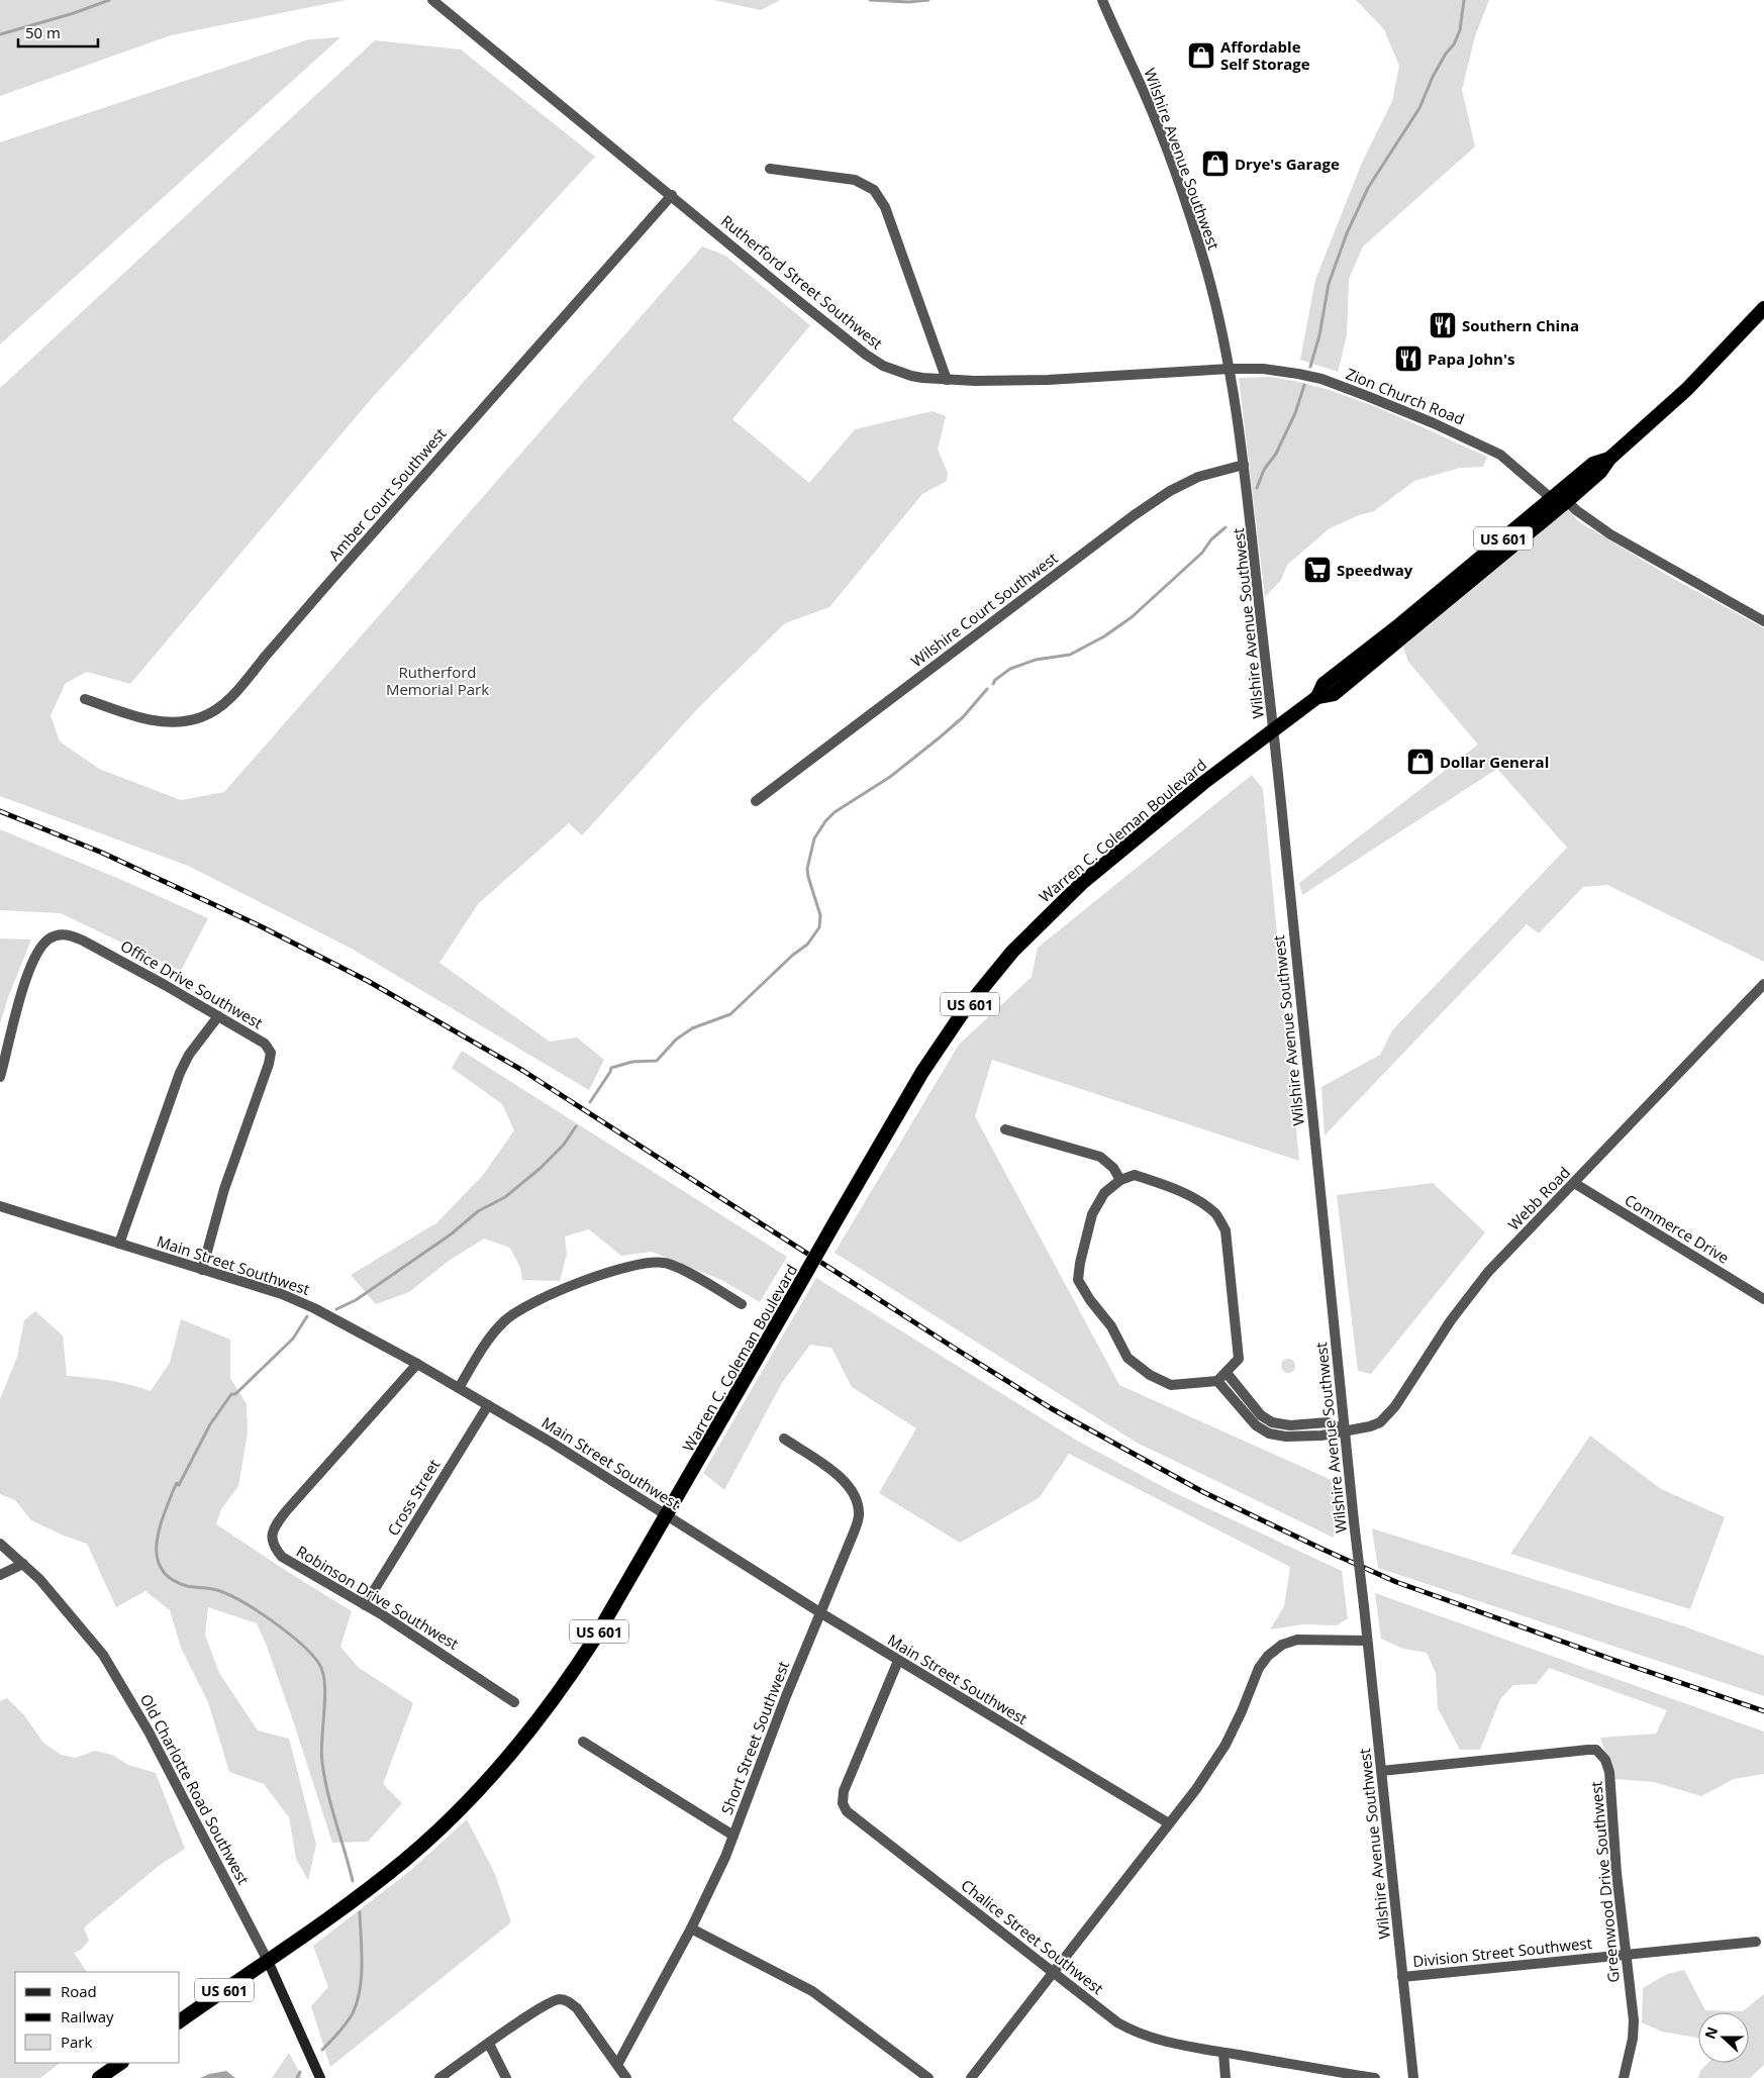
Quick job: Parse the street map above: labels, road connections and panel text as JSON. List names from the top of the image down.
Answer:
{
  "streets": {
    "highway": ["US 601", "Warren C. Coleman Boulevard"],
    "main road": ["Old Charlotte Road Southwest"],
    "street": [
      "Wilshire Avenue Southwest",
      "Rutherford Street Southwest",
      "Zion Church Road",
      "Amber Court Southwest",
      "Wilshire Court Southwest",
      "Office Drive Southwest",
      "Webb Road",
      "Commerce Drive",
      "Main Street Southwest",
      "Cross Street",
      "Robinson Drive Southwest",
      "Short Street Southwest",
      "Greenwood Drive Southwest",
      "Chalice Street Southwest",
      "Division Street Southwest"
    ]
  },
  "crossings": [
    ["Wilshire Avenue Southwest", "Rutherford Street Southwest"],
    ["Wilshire Avenue Southwest", "Zion Church Road"],
    ["Wilshire Avenue Southwest", "Wilshire Court Southwest"],
    ["Wilshire Avenue Southwest", "Warren C. Coleman Boulevard"],
    ["Wilshire Avenue Southwest", "Webb Road"],
    ["Wilshire Avenue Southwest", "Greenwood Drive Southwest"],
    ["Wilshire Avenue Southwest", "Division Street Southwest"],
    ["Rutherford Street Southwest", "Zion Church Road"],
    ["Rutherford Street Southwest", "Amber Court Southwest"],
    ["Zion Church Road", "Warren C. Coleman Boulevard"],
    ["Warren C. Coleman Boulevard", "Main Street Southwest"],
    ["Warren C. Coleman Boulevard", "Old Charlotte Road Southwest"],
    ["Office Drive Southwest", "Main Street Southwest"],
    ["Webb Road", "Commerce Drive"],
    ["Main Street Southwest", "Cross Street"],
    ["Main Street Southwest", "Robinson Drive Southwest"],
    ["Main Street Southwest", "Short Street Southwest"],
    ["Main Street Southwest", "Chalice Street Southwest"],
    ["Cross Street", "Robinson Drive Southwest"],
    ["Greenwood Drive Southwest", "Division Street Southwest"]
  ],
  "parks": ["Rutherford Memorial Park"],
  "places": {
    "shop": ["Affordable Self Storage", "Drye's Garage", "Dollar General"],
    "restaurant": ["Southern China", "Papa John's"],
    "supermarket": ["Speedway"]
  },
  "legend": ["Road", "Railway", "Park"],
  "scale_bar": "50 m",
  "north": "left"
}
